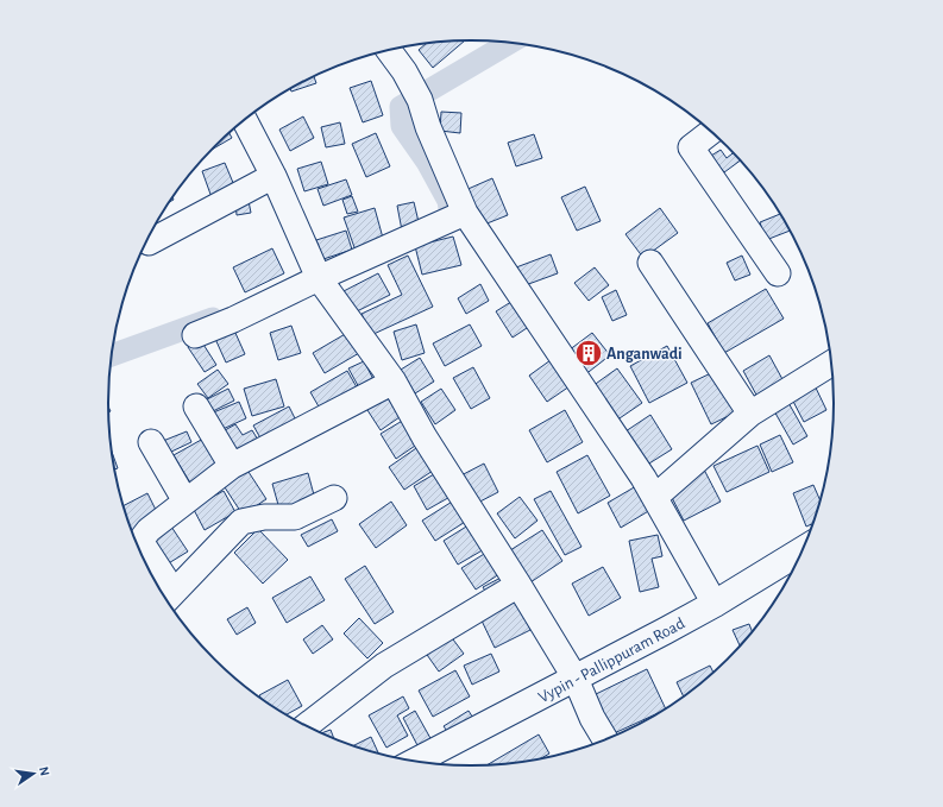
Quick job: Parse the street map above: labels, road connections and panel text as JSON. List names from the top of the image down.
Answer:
{
  "streets": {
    "main road": ["Vypin - Pallippuram Road"]
  },
  "places": {
    "building": ["Anganwadi"]
  },
  "north": "right"
}
